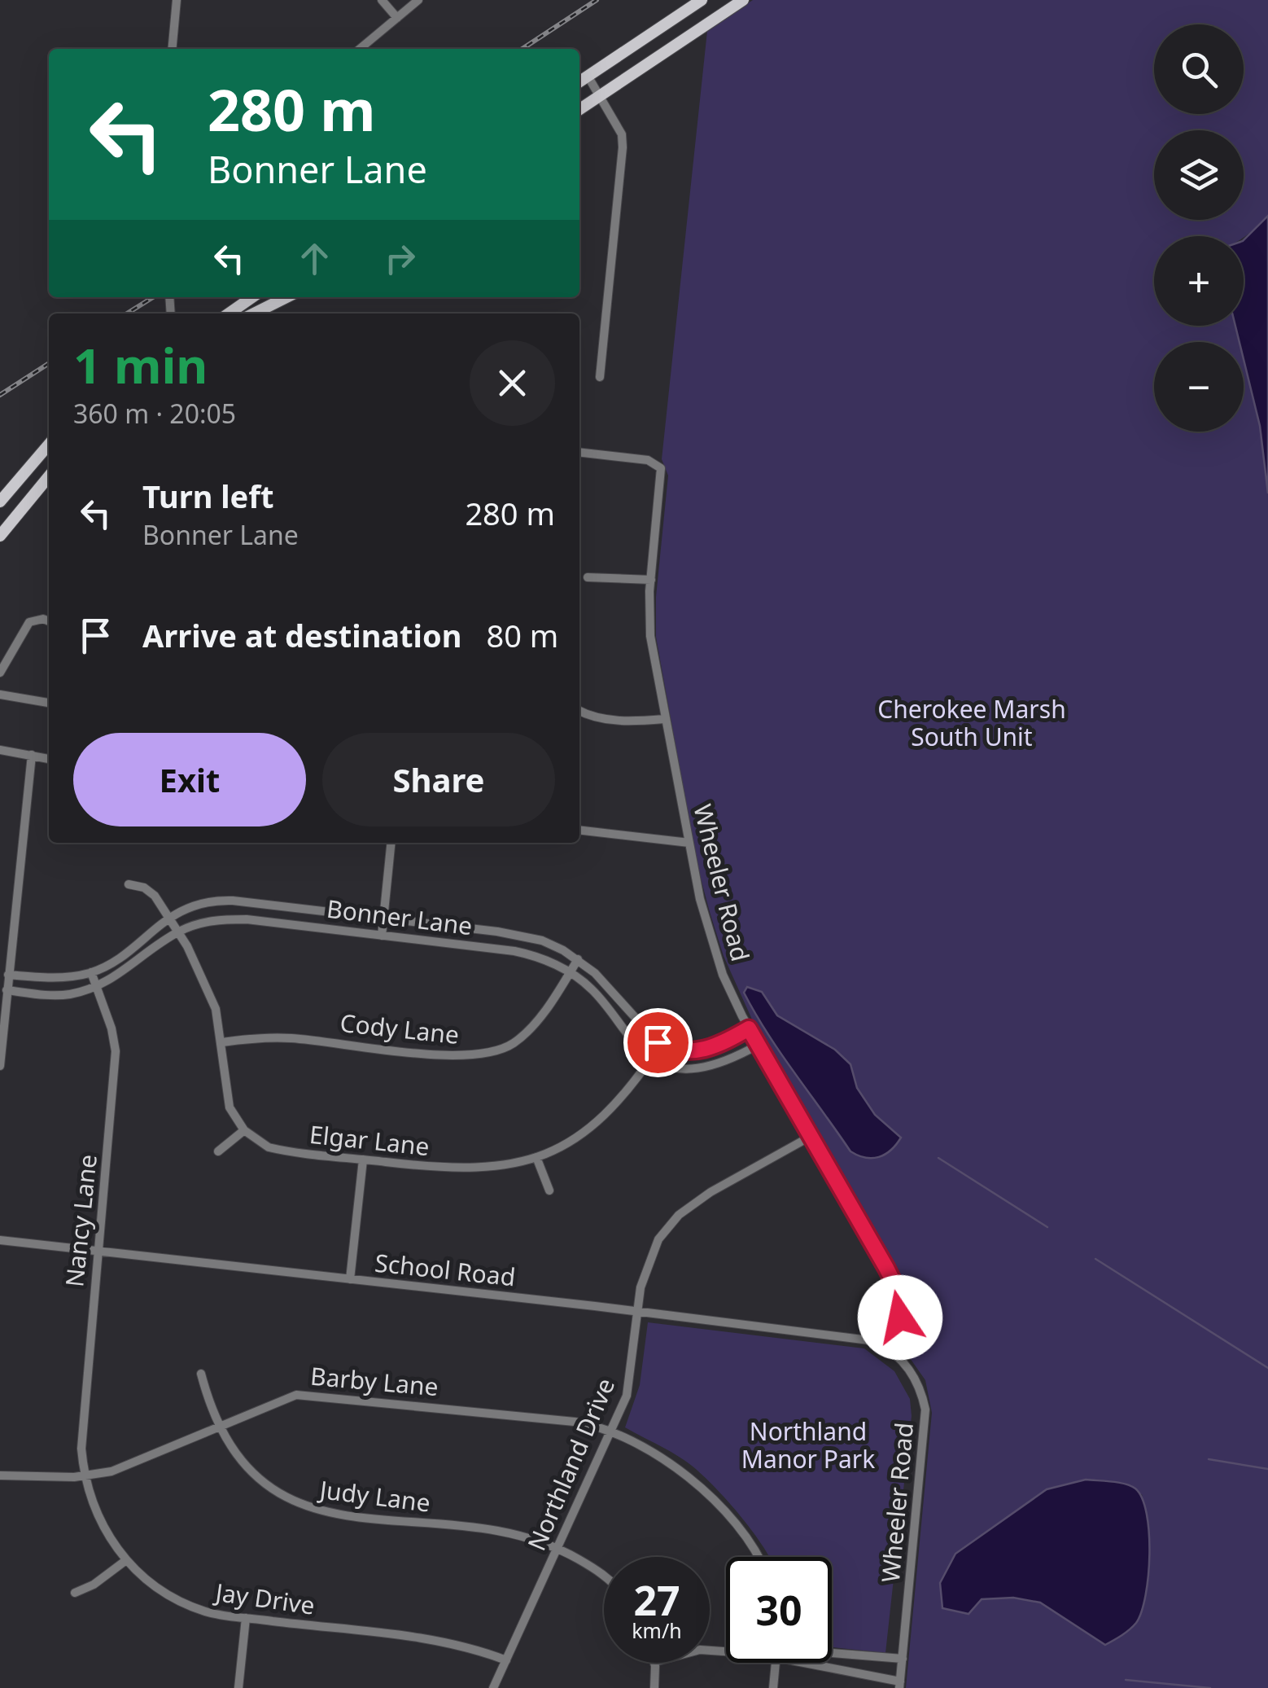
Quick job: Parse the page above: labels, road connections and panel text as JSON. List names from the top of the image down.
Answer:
{
  "streets": {
    "street": [
      "Wheeler Road",
      "Bonner Lane",
      "Cody Lane",
      "Elgar Lane",
      "Nancy Lane",
      "School Road",
      "Barby Lane",
      "Northland Drive",
      "Judy Lane",
      "Jay Drive"
    ]
  },
  "crossings": [
    ["Wheeler Road", "School Road"],
    ["Wheeler Road", "Northland Drive"],
    ["Bonner Lane", "Cody Lane"],
    ["Bonner Lane", "Elgar Lane"],
    ["Bonner Lane", "Nancy Lane"],
    ["Nancy Lane", "School Road"],
    ["Nancy Lane", "Barby Lane"],
    ["Nancy Lane", "Jay Drive"],
    ["School Road", "Northland Drive"],
    ["Barby Lane", "Northland Drive"],
    ["Barby Lane", "Judy Lane"],
    ["Barby Lane", "Jay Drive"],
    ["Northland Drive", "Judy Lane"],
    ["Northland Drive", "Jay Drive"]
  ],
  "parks": ["Cherokee Marsh South Unit", "Northland Manor Park"],
  "page": {
    "map_buttons": ["+", "−"],
    "turn": ["280 m", "Bonner Lane"],
    "heading": ["1 min", "360 m · 20:05"],
    "list": [
      {
        "name": "Turn left",
        "note": "Bonner Lane",
        "value": "280 m"
      },
      {
        "name": "Arrive at destination",
        "value": "80 m"
      }
    ],
    "buttons": ["Exit", "Share"],
    "speed": "27 km/h",
    "limit": "30"
  }
}
